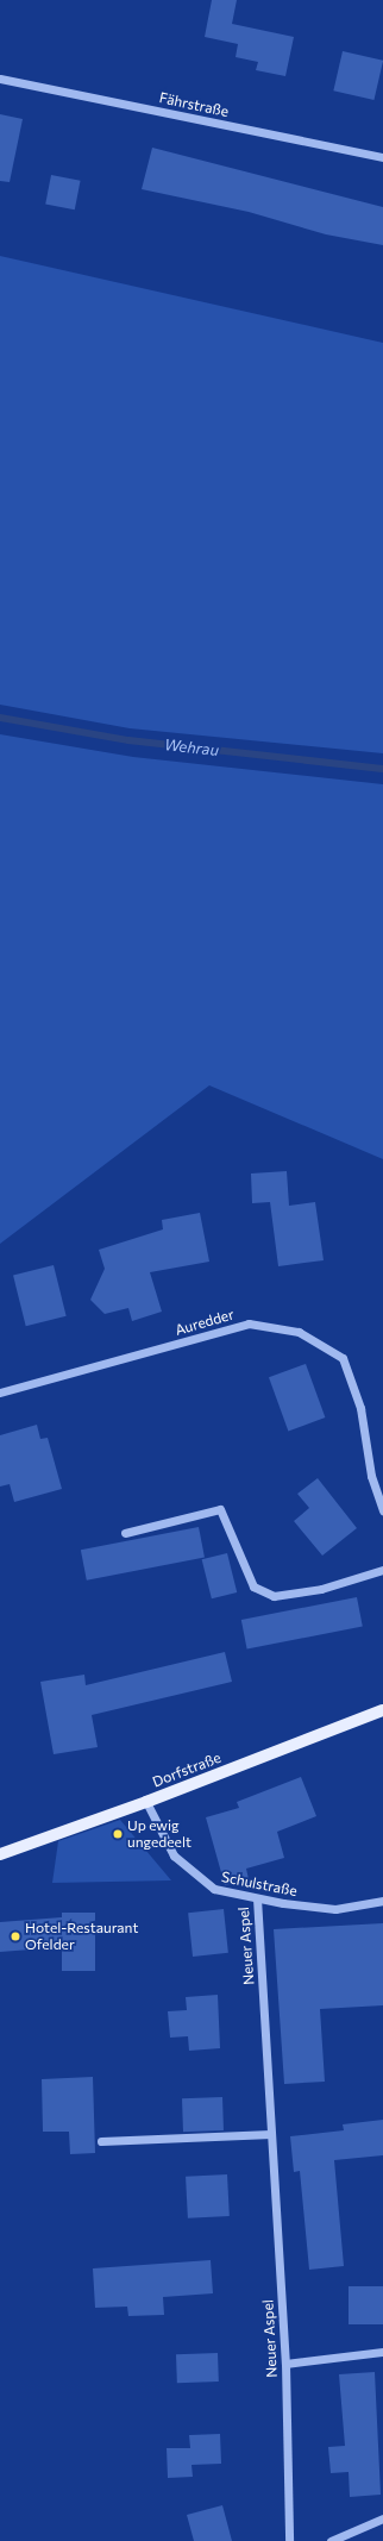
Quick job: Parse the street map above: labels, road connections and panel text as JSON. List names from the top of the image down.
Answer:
{
  "streets": {
    "main road": ["Dorfstraße"],
    "street": [
      "Fährstraße",
      "Auredder",
      "Schulstraße",
      "Neuer Aspel"
    ]
  },
  "crossings": [
    ["Dorfstraße", "Schulstraße"],
    ["Schulstraße", "Neuer Aspel"]
  ],
  "water": ["Wehrau"],
  "places": ["Up ewig ungedeelt", "Hotel-Restaurant Ofelder"]
}
